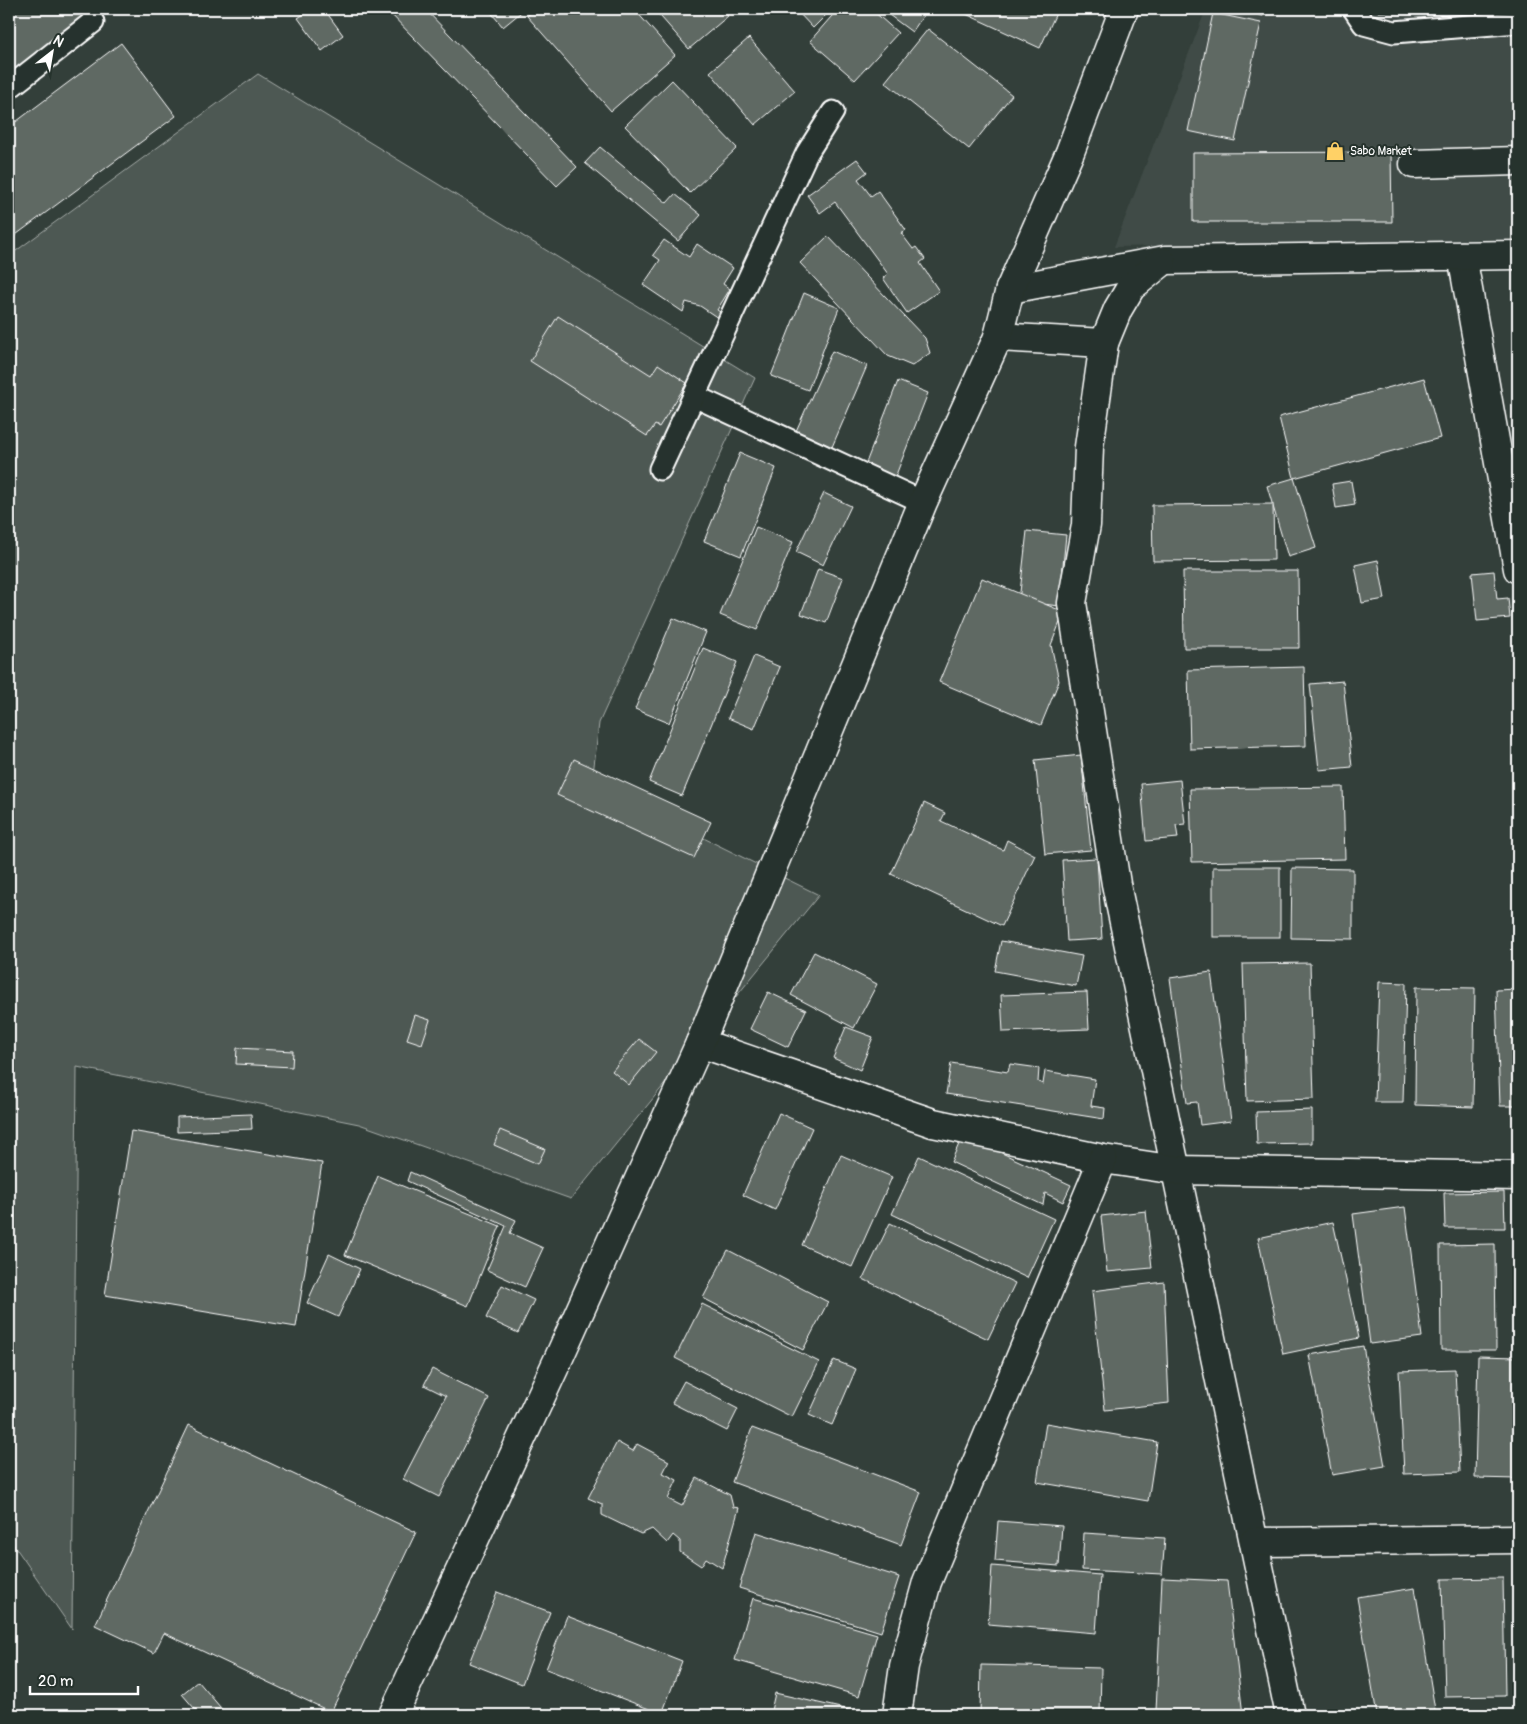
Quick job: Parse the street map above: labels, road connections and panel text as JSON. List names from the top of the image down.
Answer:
{
  "places": {
    "shop": ["Sabo Market"]
  },
  "scale_bar": "20 m",
  "north": "top right"
}
